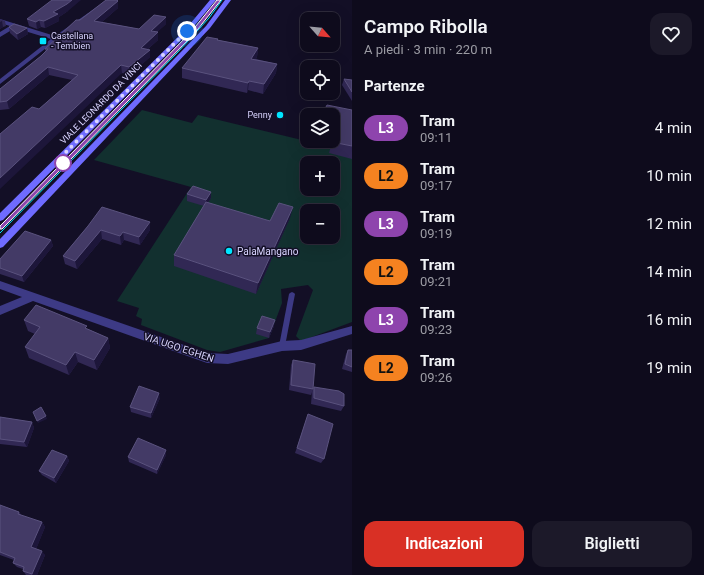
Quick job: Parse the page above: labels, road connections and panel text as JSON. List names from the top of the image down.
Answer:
{
  "streets": {
    "street": ["VIALE LEONARDO DA VINCI", "VIA UGO EGHEN"]
  },
  "places": {
    "transit": ["Castellana - Tembien"],
    "other": ["Penny", "PalaMangano"]
  },
  "lines": ["tram line L3"],
  "north": "bottom right",
  "page": {
    "heading": [
      ["Campo Ribolla", "A piedi · 3 min · 220 m"],
      "Partenze"
    ],
    "map_buttons": ["+", "−"],
    "list": [
      {
        "mark": "L3",
        "name": "Tram",
        "note": "09:11",
        "value": "4 min"
      },
      {
        "mark": "L2",
        "name": "Tram",
        "note": "09:17",
        "value": "10 min"
      },
      {
        "mark": "L3",
        "name": "Tram",
        "note": "09:19",
        "value": "12 min"
      },
      {
        "mark": "L2",
        "name": "Tram",
        "note": "09:21",
        "value": "14 min"
      },
      {
        "mark": "L3",
        "name": "Tram",
        "note": "09:23",
        "value": "16 min"
      },
      {
        "mark": "L2",
        "name": "Tram",
        "note": "09:26",
        "value": "19 min"
      }
    ],
    "buttons": ["Indicazioni", "Biglietti"]
  }
}
